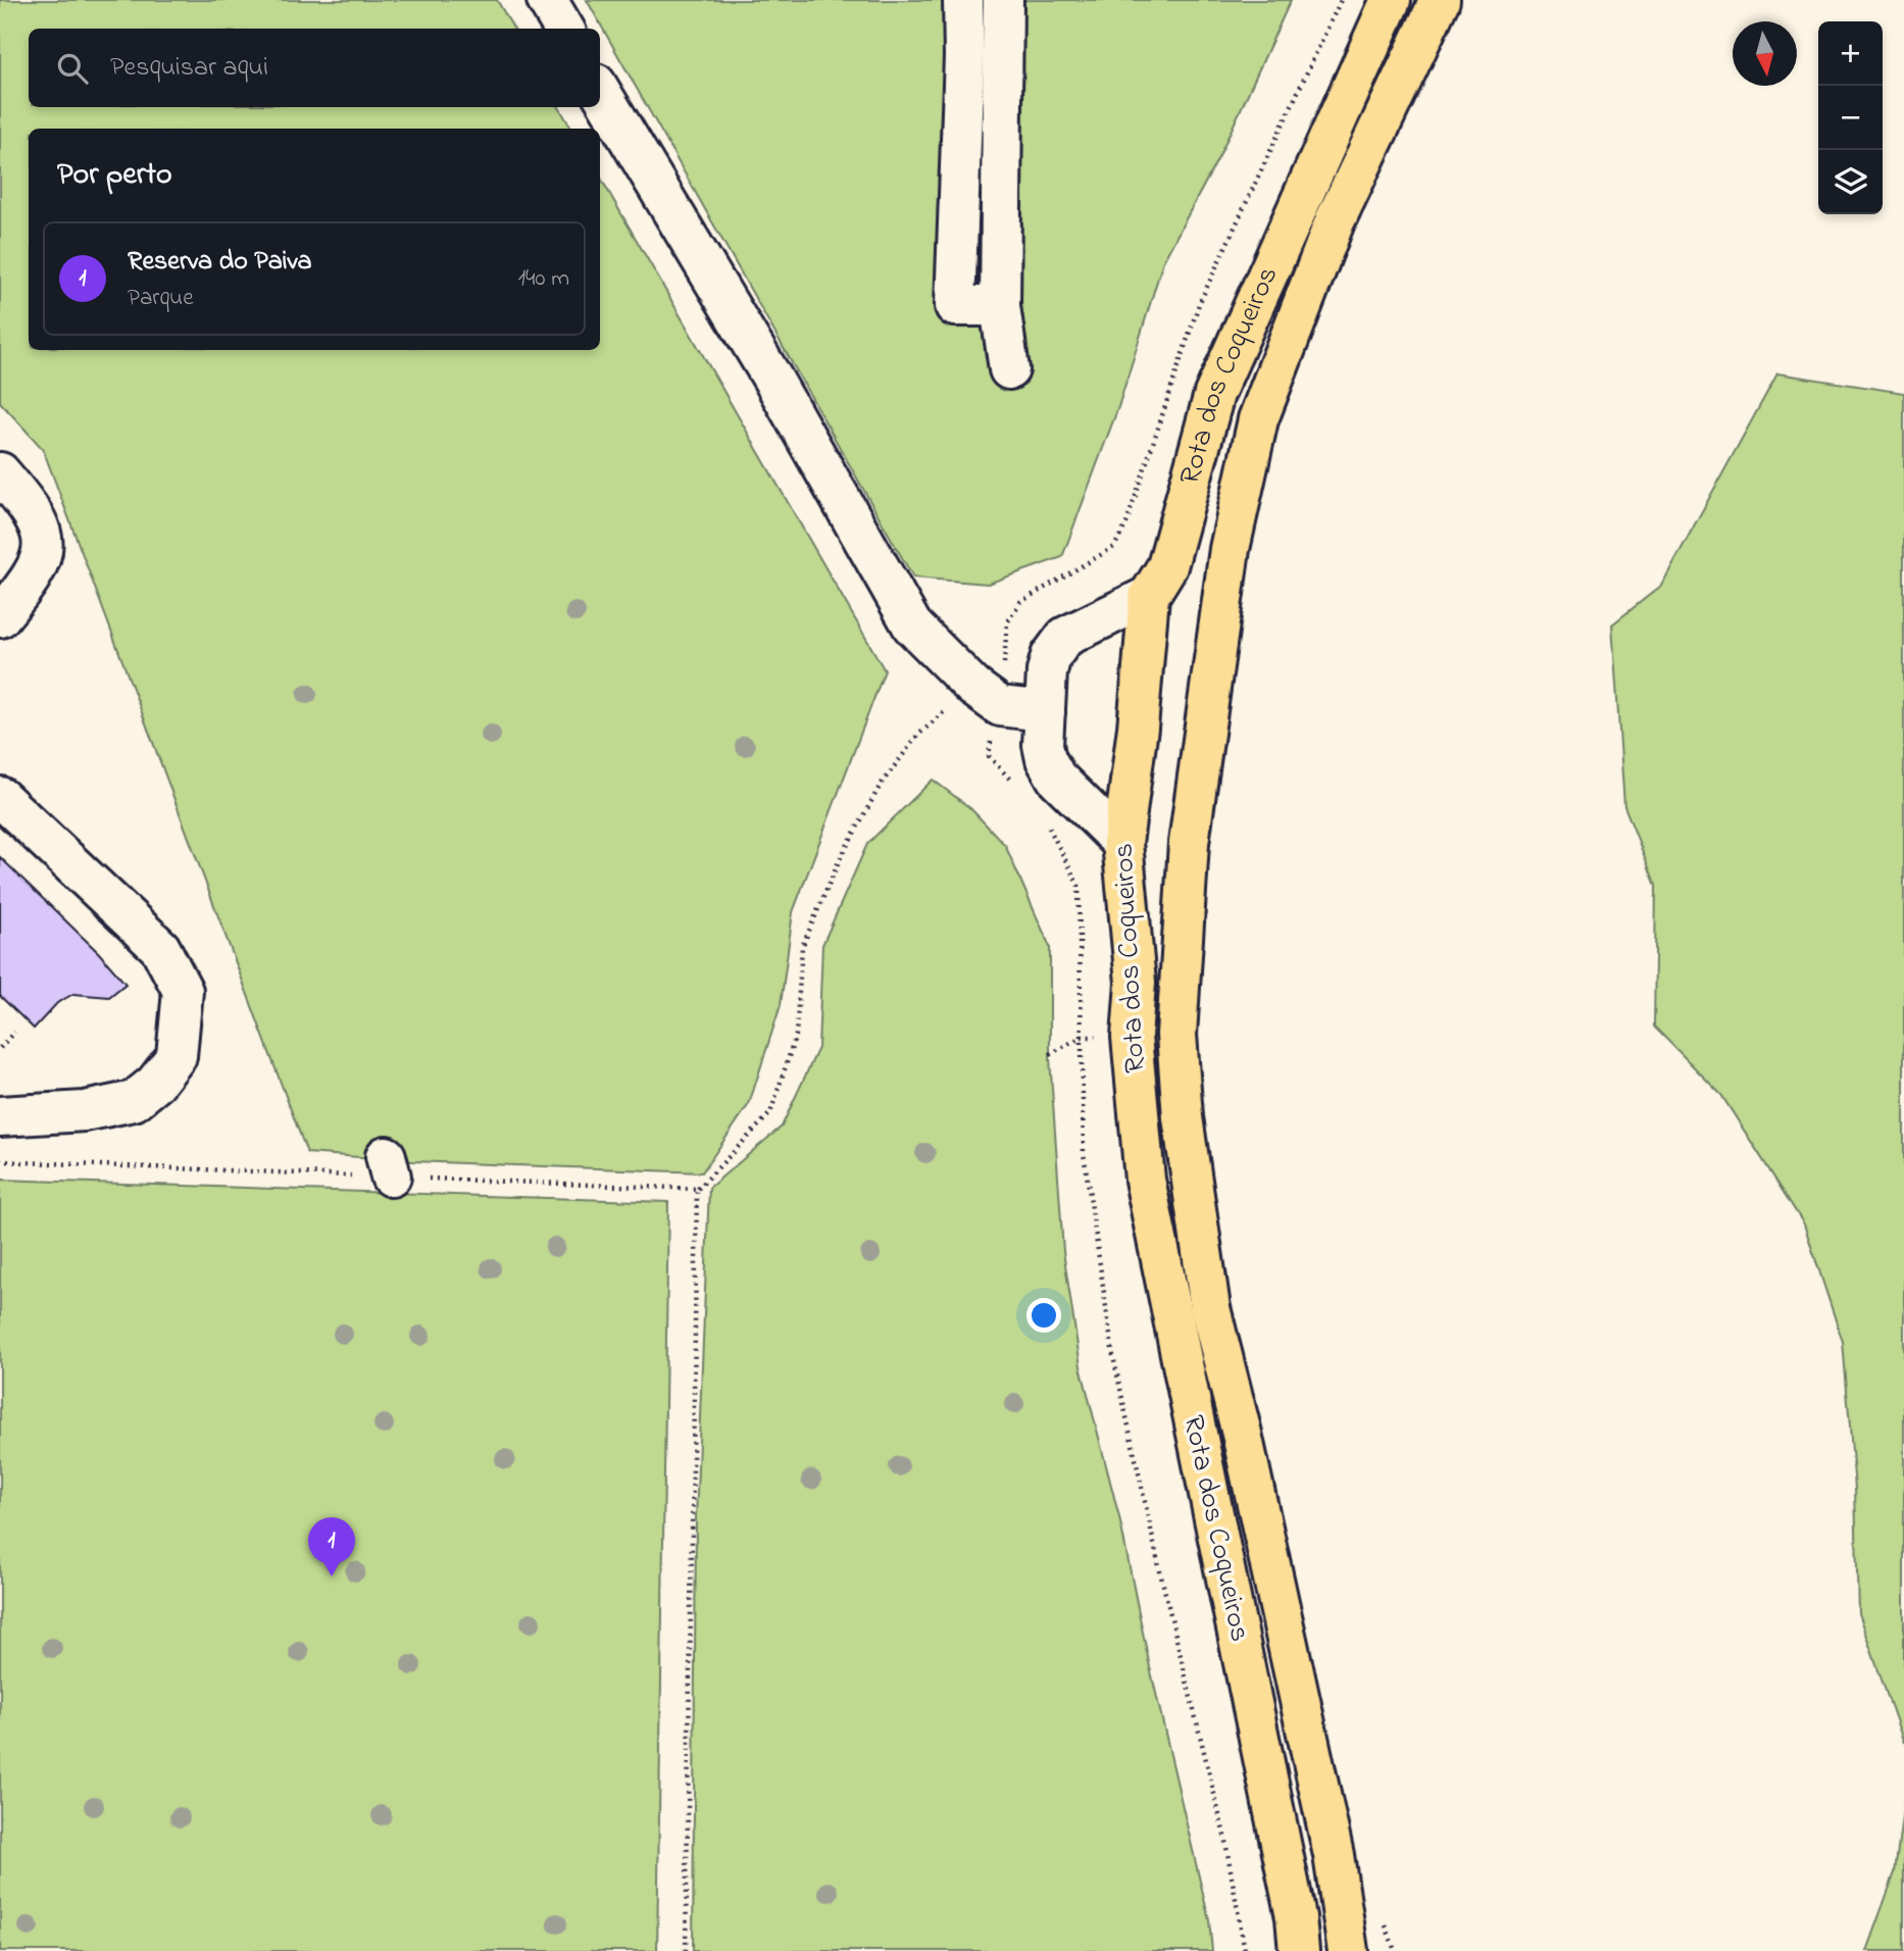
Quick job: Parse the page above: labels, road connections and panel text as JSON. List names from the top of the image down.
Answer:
{
  "streets": {
    "main road": ["Rota dos Coqueiros"]
  },
  "north": "bottom",
  "page": {
    "map_buttons": ["+", "−"],
    "search": "Pesquisar aqui",
    "heading": "Por perto",
    "list": [
      {
        "mark": "1",
        "name": "Reserva do Paiva",
        "note": "Parque",
        "value": "140 m"
      }
    ],
    "pins": "1"
  }
}
